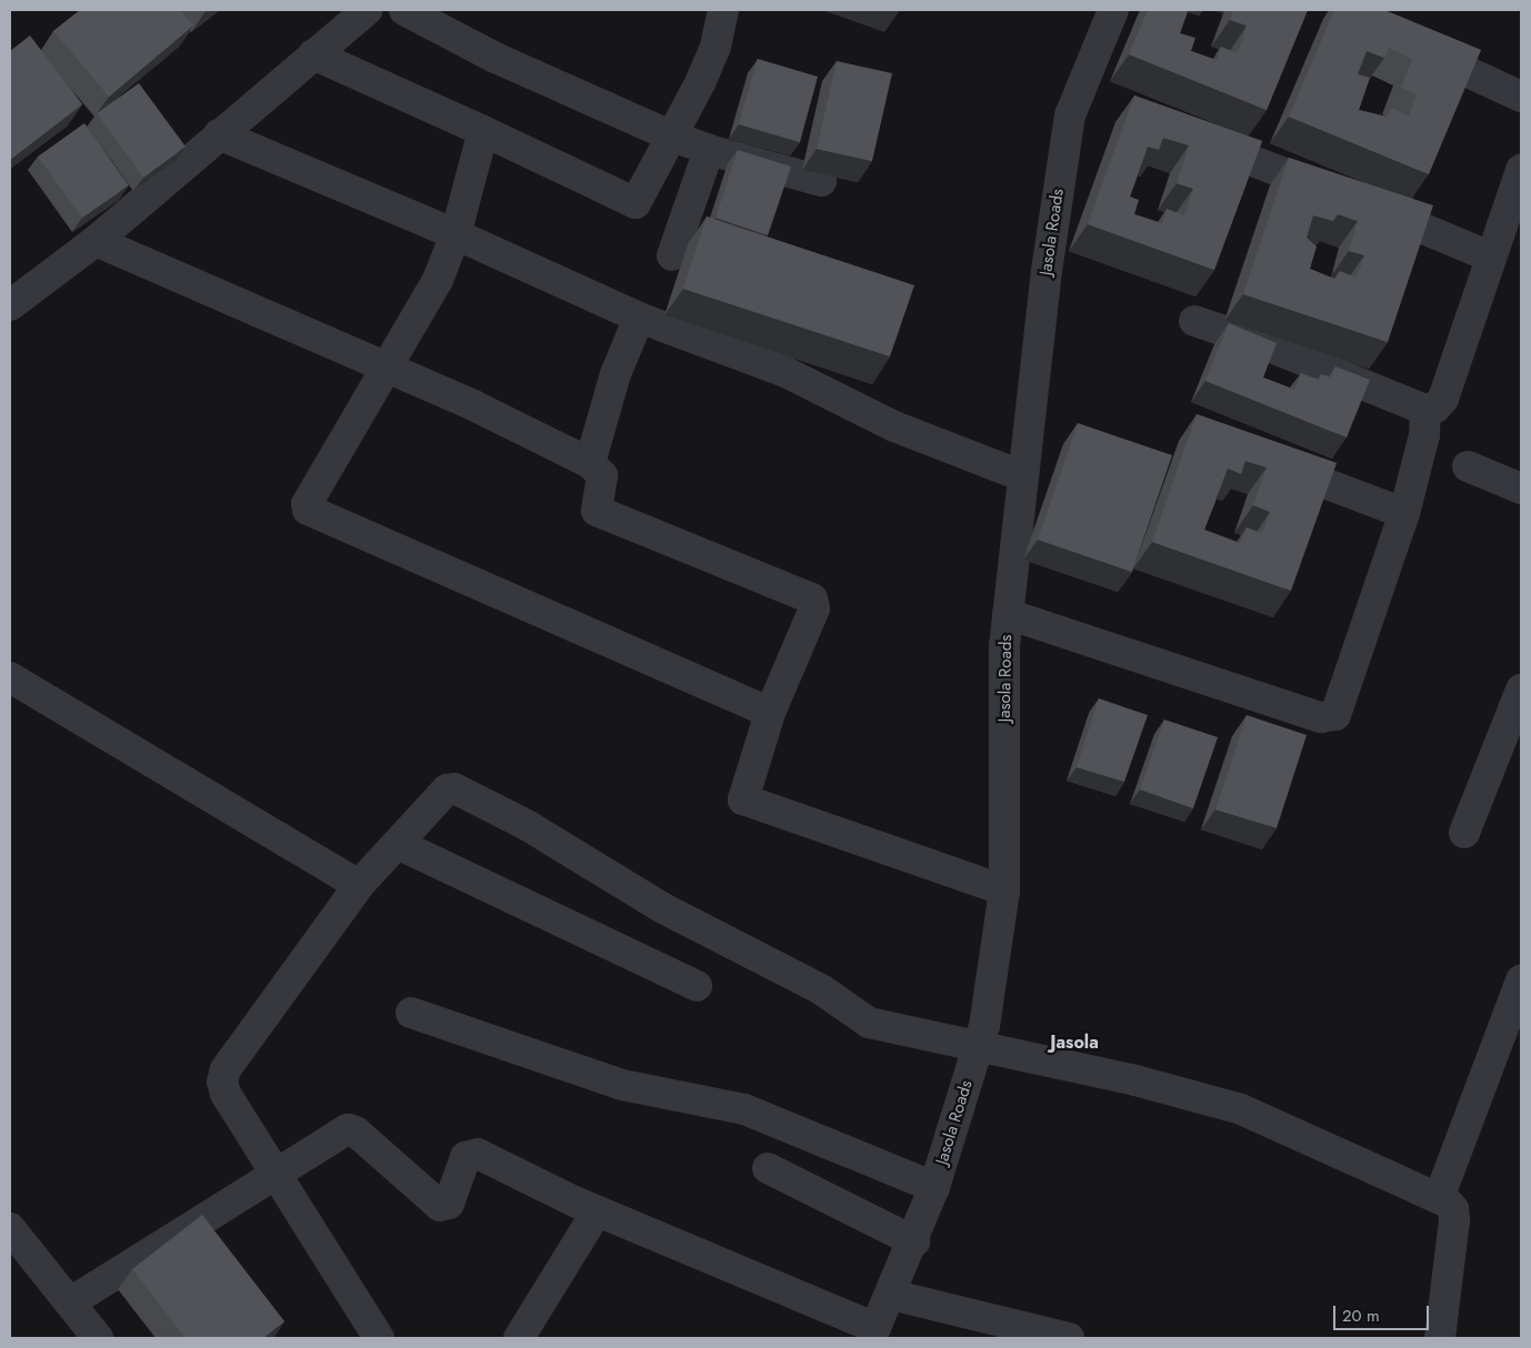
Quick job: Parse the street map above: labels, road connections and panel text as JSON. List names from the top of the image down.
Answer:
{
  "streets": {
    "street": ["Jasola Roads"]
  },
  "districts": ["Jasola"],
  "scale_bar": "20 m"
}
